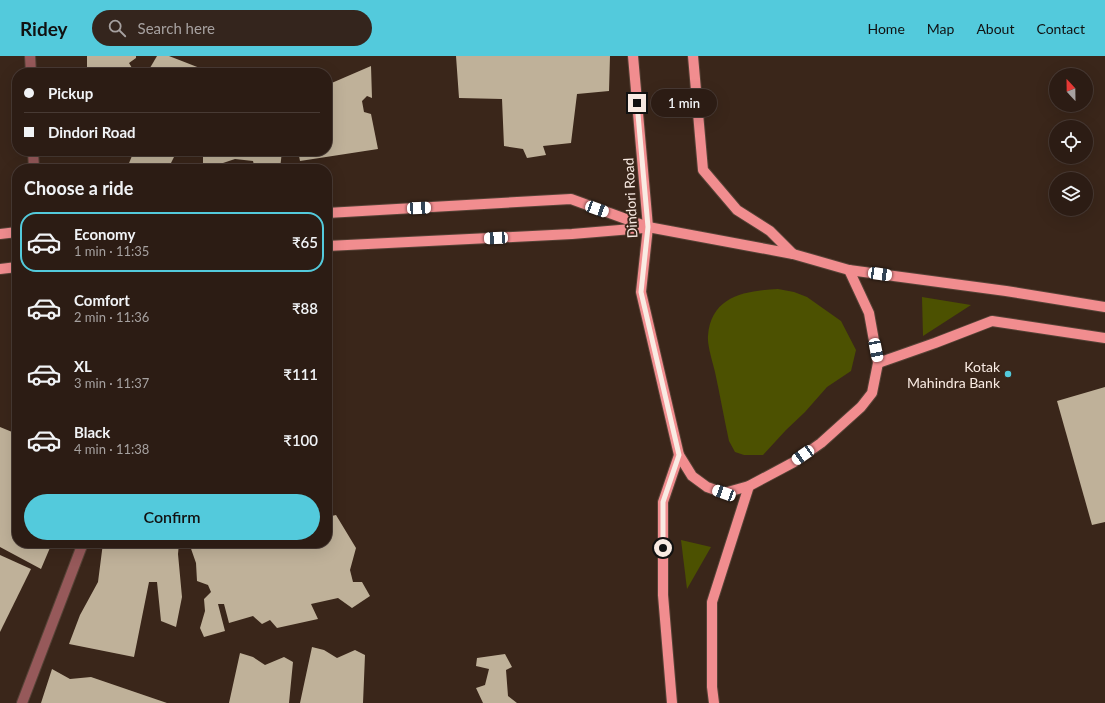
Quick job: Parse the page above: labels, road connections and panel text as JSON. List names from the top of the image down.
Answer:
{
  "streets": {
    "main road": ["Dindori Road"]
  },
  "places": ["Kotak Mahindra Bank"],
  "north": "top",
  "page": {
    "header": "Ridey",
    "search": "Search here",
    "nav": [
      "Home",
      "Map",
      "About",
      "Contact"
    ],
    "banner": ["Pickup", "Dindori Road"],
    "bubble": "1 min",
    "heading": "Choose a ride",
    "list": [
      {
        "name": "Economy",
        "note": "1 min · 11:35",
        "value": "₹65"
      },
      {
        "name": "Comfort",
        "note": "2 min · 11:36",
        "value": "₹88"
      },
      {
        "name": "XL",
        "note": "3 min · 11:37",
        "value": "₹111"
      },
      {
        "name": "Black",
        "note": "4 min · 11:38",
        "value": "₹100"
      }
    ],
    "buttons": "Confirm"
  }
}
